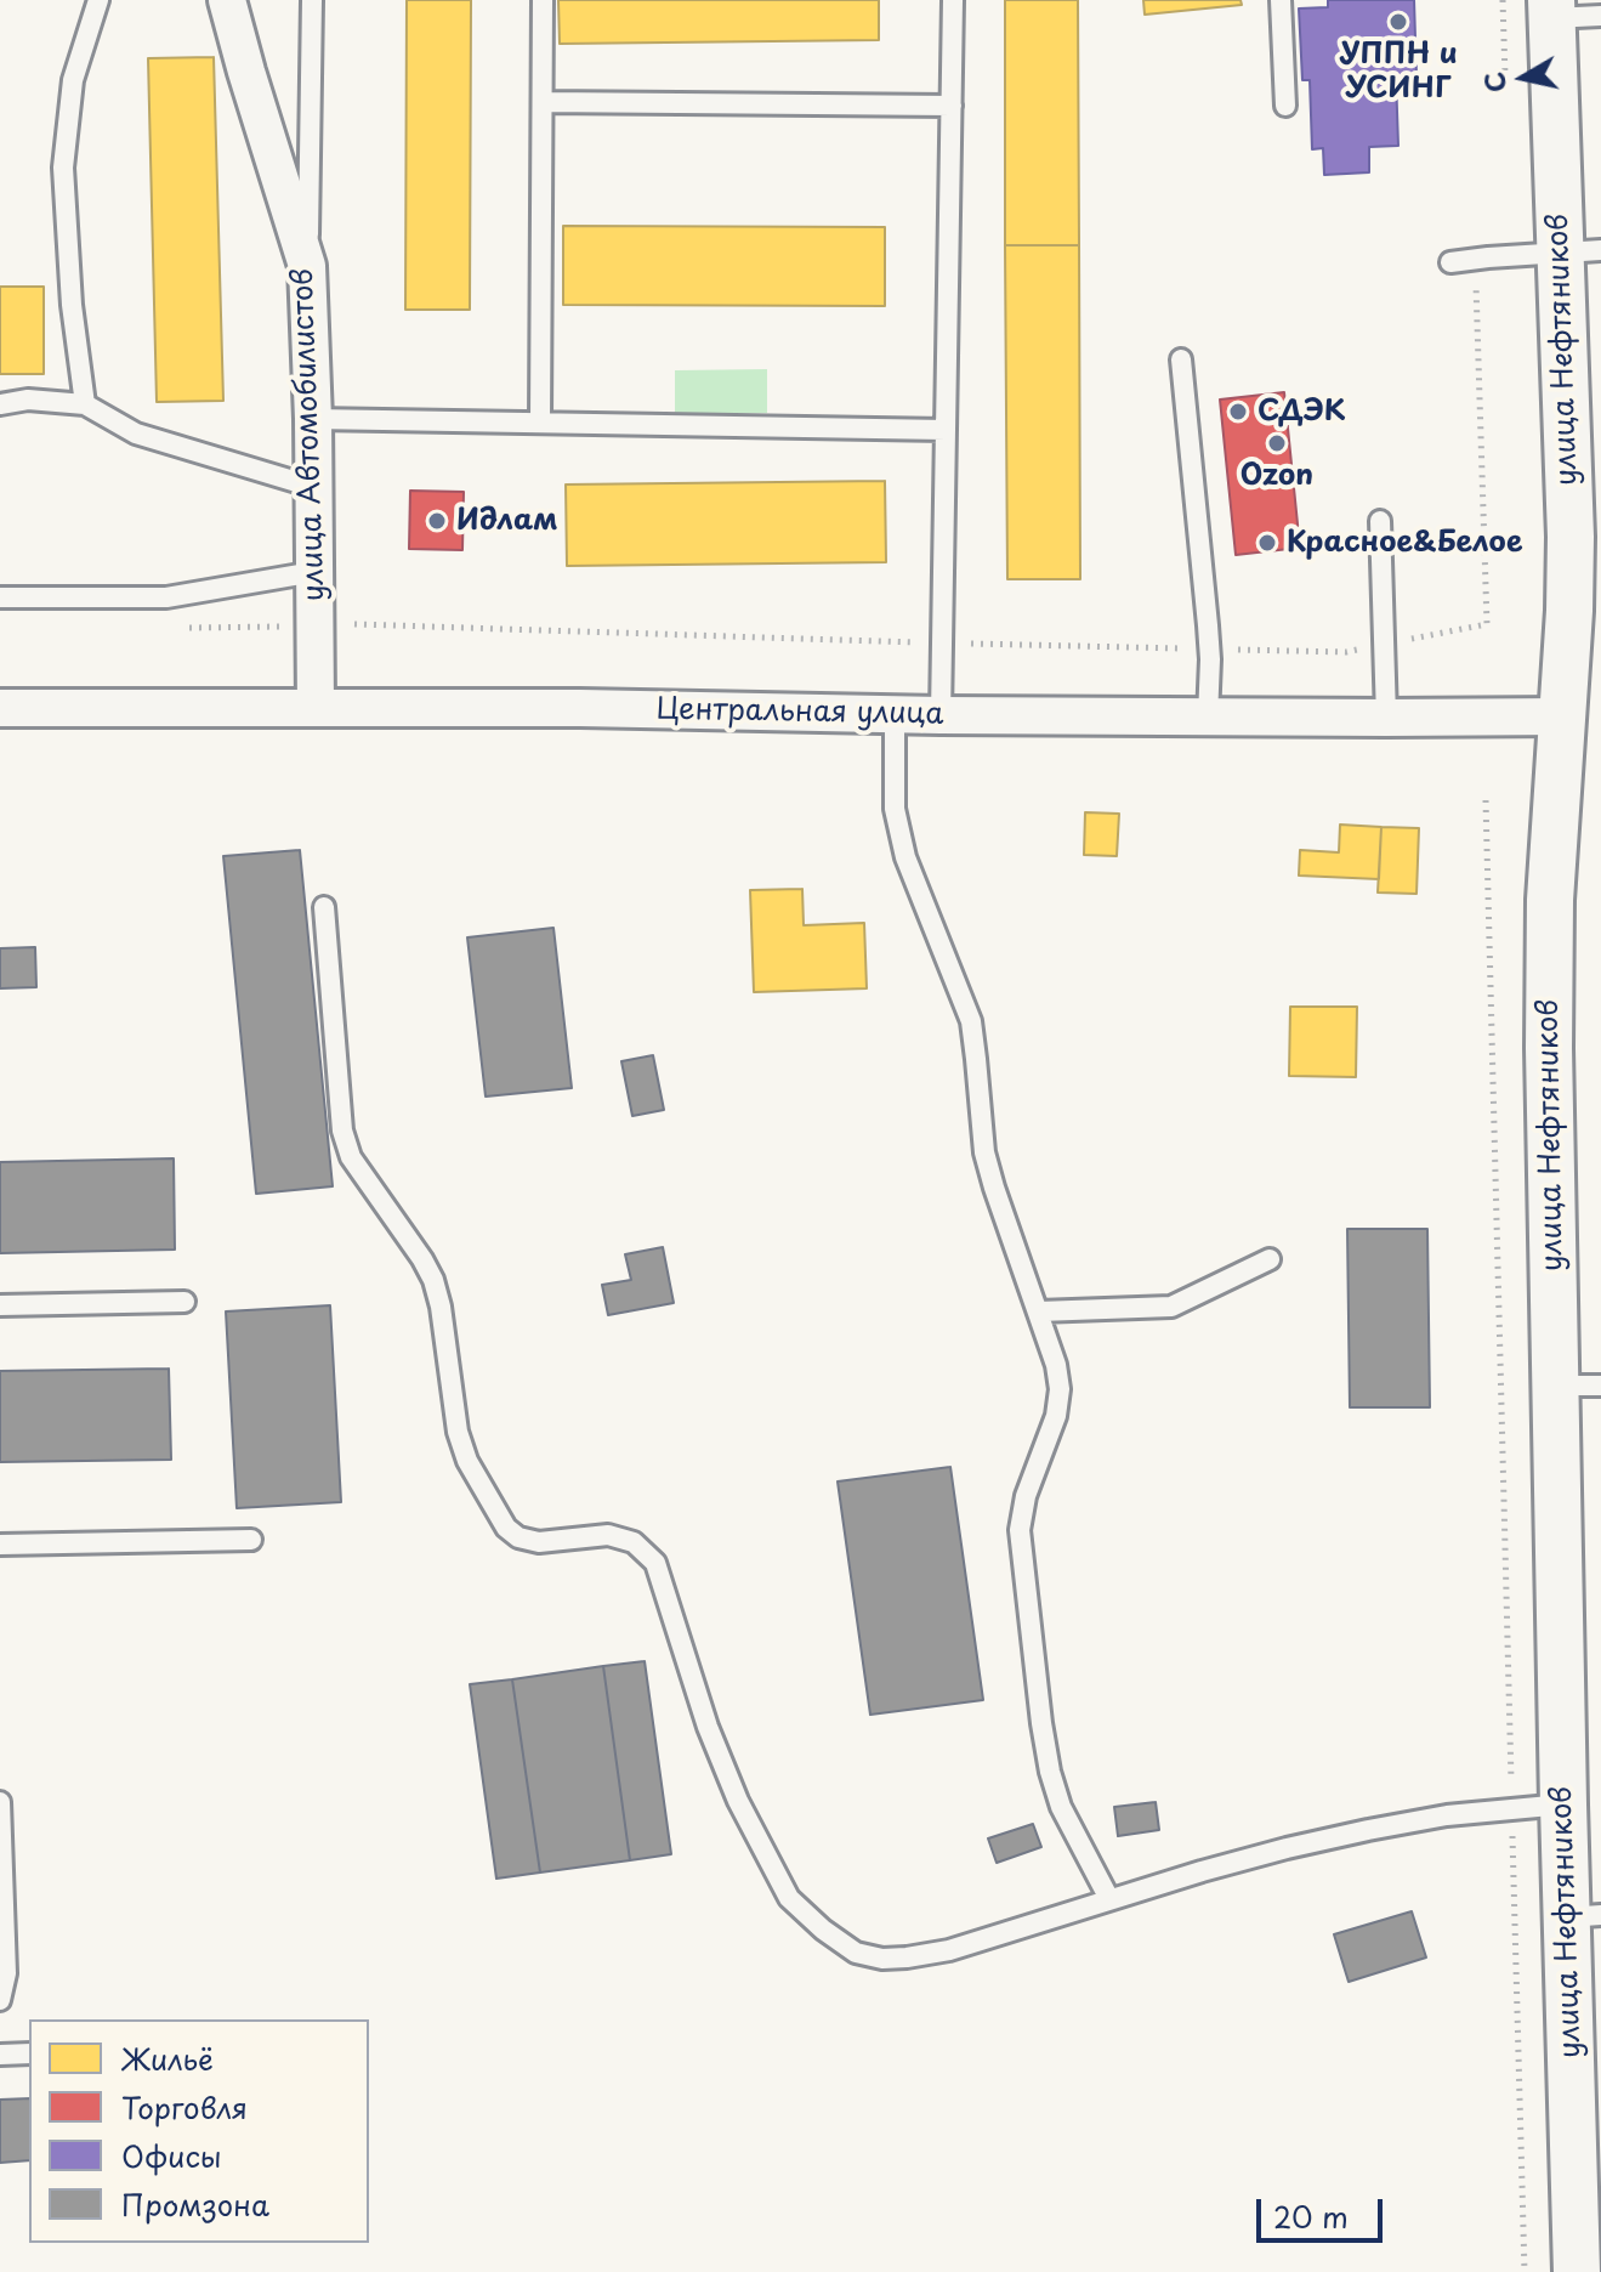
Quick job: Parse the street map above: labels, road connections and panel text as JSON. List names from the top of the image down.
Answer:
{
  "streets": {
    "street": ["улица Нефтяников", "улица Автомобилистов", "Центральная улица"]
  },
  "crossings": [
    ["улица Нефтяников", "Центральная улица"],
    ["улица Автомобилистов", "Центральная улица"]
  ],
  "places": [
    "УППН и УСИНГ",
    "СДЭК",
    "Ozon",
    "Идлам",
    "Красное&Белое"
  ],
  "legend": [
    "Жильё",
    "Торговля",
    "Офисы",
    "Промзона"
  ],
  "scale_bar": "20 m",
  "north": "left"
}
